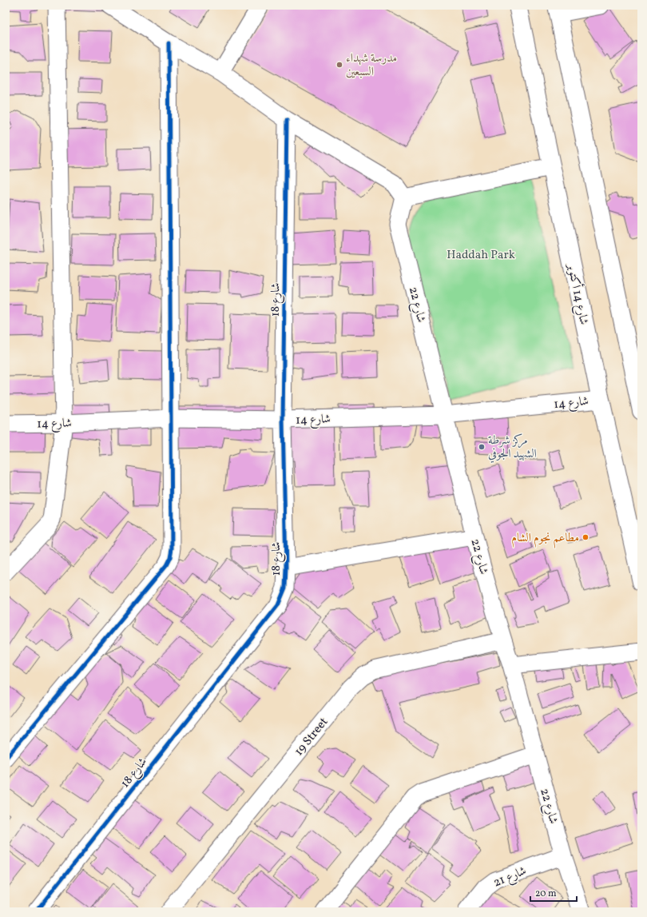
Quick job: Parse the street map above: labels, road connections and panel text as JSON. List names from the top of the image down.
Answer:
{
  "streets": {
    "main road": ["شارع 14 أكتوبر"],
    "street": [
      "شارع 18",
      "شارع 22",
      "شارع 14",
      "19 Street",
      "شارع 21"
    ]
  },
  "crossings": [
    ["شارع 14 أكتوبر", "شارع 14"],
    ["شارع 18", "شارع 14"],
    ["شارع 22", "شارع 14"],
    ["شارع 22", "19 Street"],
    ["شارع 22", "شارع 21"]
  ],
  "parks": ["Haddah Park"],
  "places": ["مدرسة شهداء السبعين", "مركز شرطة الشهيد الجوفي", "مطاعم نجوم الشام"],
  "scale_bar": "20 m"
}
